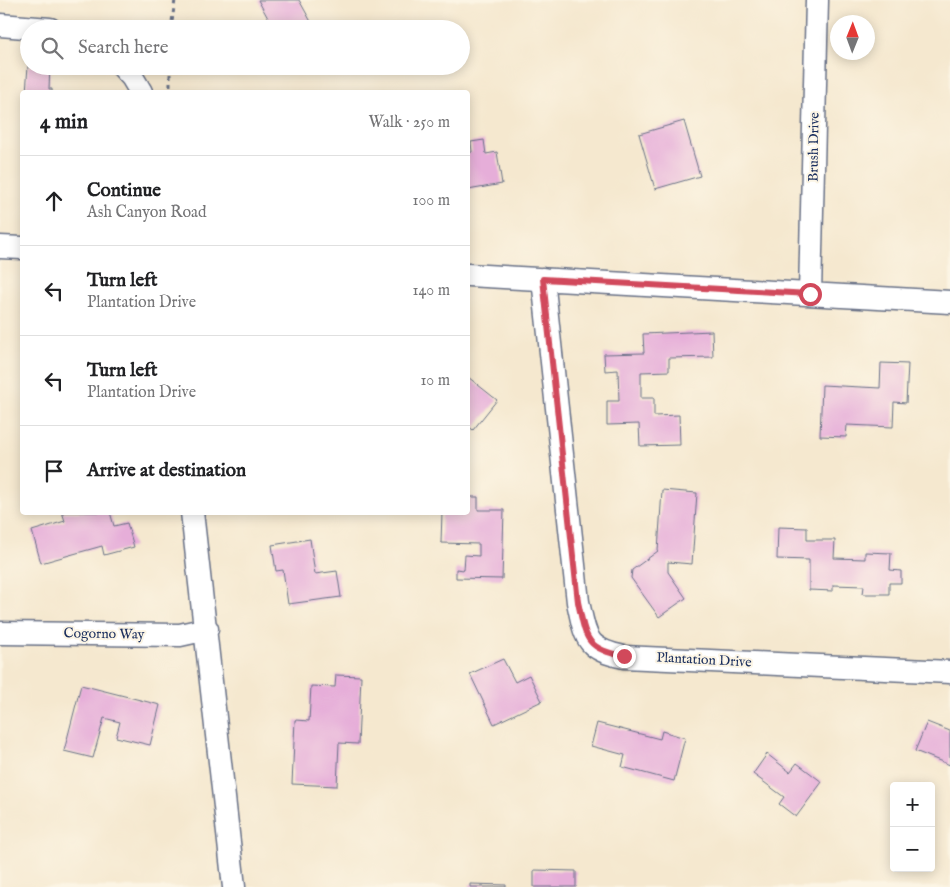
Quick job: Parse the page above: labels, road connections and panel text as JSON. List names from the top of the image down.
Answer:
{
  "streets": {
    "street": ["Brush Drive", "Cogorno Way", "Plantation Drive"]
  },
  "north": "top",
  "page": {
    "search": "Search here",
    "heading": ["4 min", "Walk · 250 m"],
    "list": [
      ["Continue", "Ash Canyon Road", "100 m"],
      ["Turn left", "Plantation Drive", "140 m"],
      ["Turn left", "Plantation Drive", "10 m"],
      "Arrive at destination"
    ],
    "map_buttons": ["+", "−"]
  }
}
